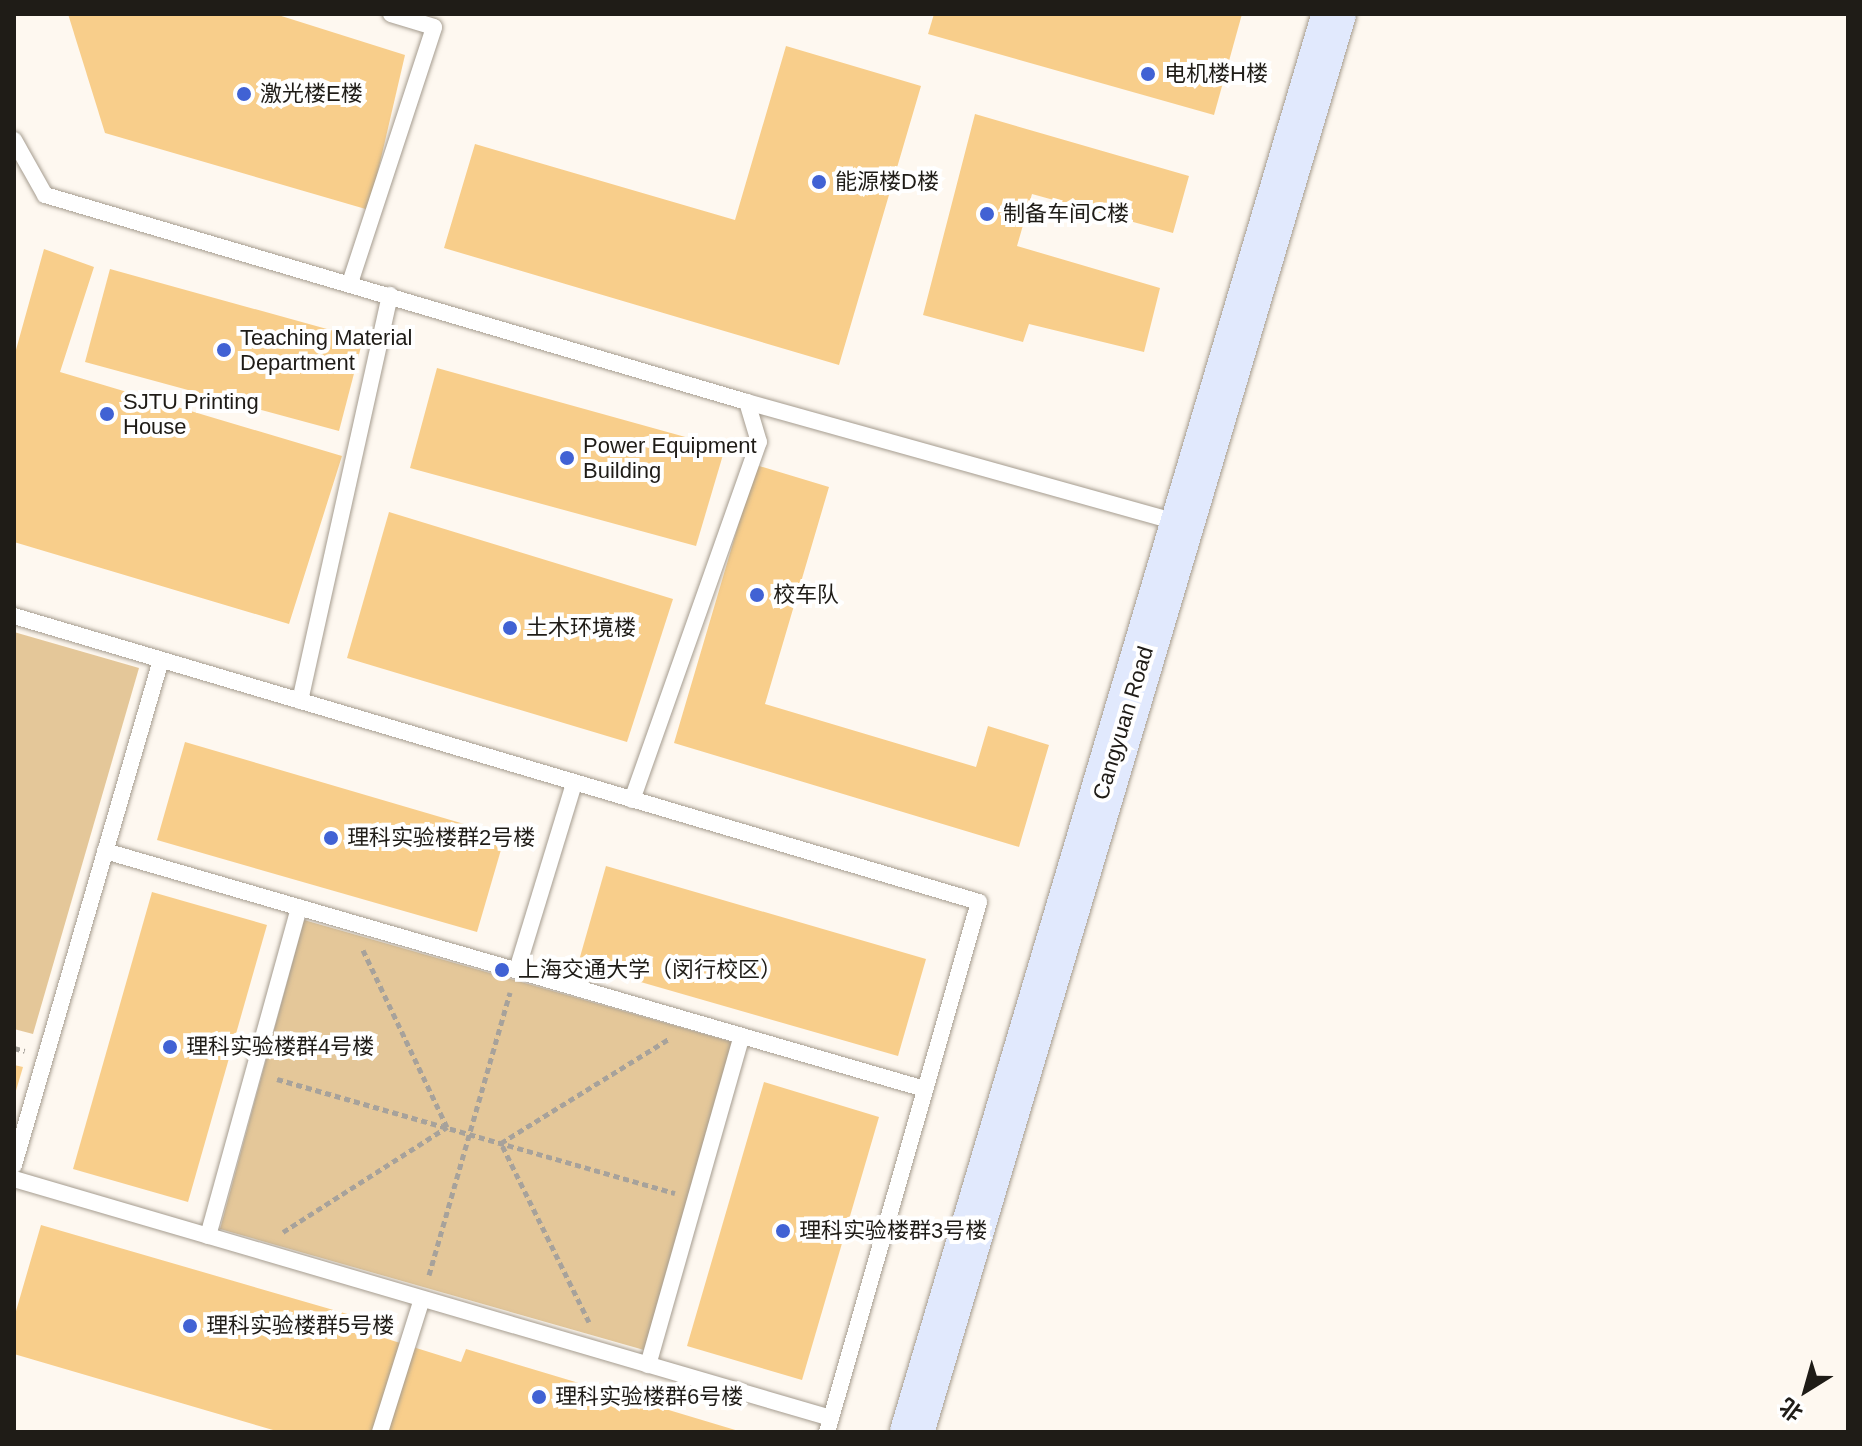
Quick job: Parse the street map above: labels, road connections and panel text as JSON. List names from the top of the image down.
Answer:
{
  "streets": {
    "street": ["Cangyuan Road"]
  },
  "places": [
    "电机楼H楼",
    "激光楼E楼",
    "能源楼D楼",
    "制备车间C楼",
    "Teaching Material Department",
    "SJTU Printing House",
    "Power Equipment Building",
    "校车队",
    "土木环境楼",
    "理科实验楼群2号楼",
    "上海交通大学（闵行校区）",
    "理科实验楼群4号楼",
    "理科实验楼群3号楼",
    "理科实验楼群5号楼",
    "理科实验楼群6号楼"
  ],
  "north": "bottom left"
}
